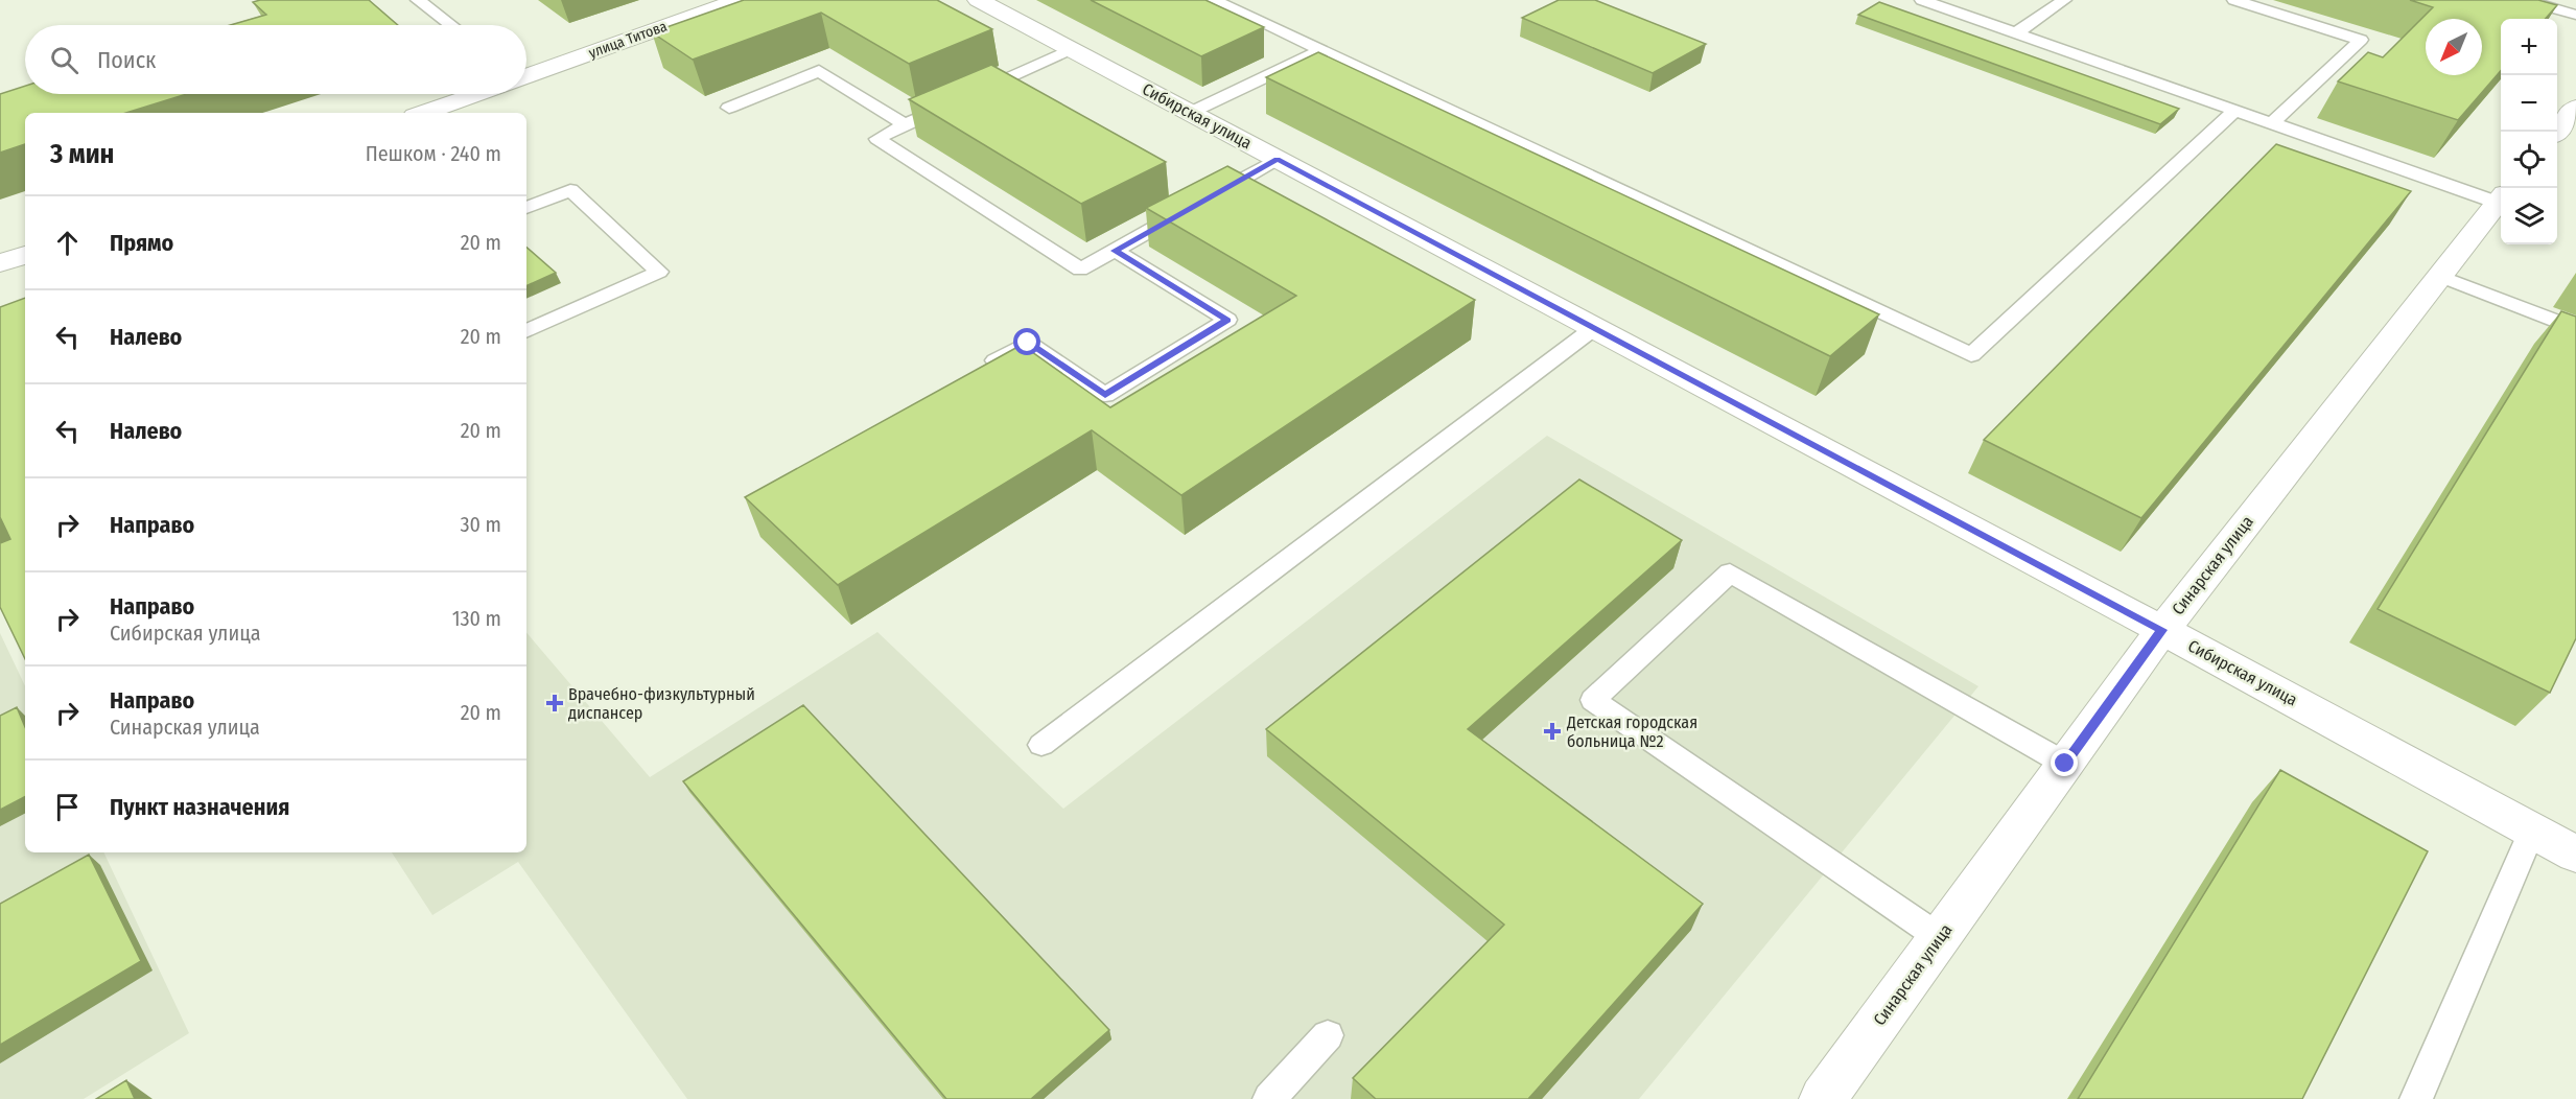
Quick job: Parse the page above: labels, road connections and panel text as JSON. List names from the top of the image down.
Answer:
{
  "streets": {
    "street": ["улица Титова", "Сибирская улица", "Синарская улица"]
  },
  "crossings": [
    ["Сибирская улица", "Синарская улица"]
  ],
  "places": {
    "health": ["Врачебно-физкультурный диспансер", "Детская городская больница №2"]
  },
  "north": "bottom left",
  "page": {
    "map_buttons": ["+", "−"],
    "search": "Поиск",
    "heading": ["3 мин", "Пешком · 240 m"],
    "list": [
      ["Прямо", "20 m"],
      ["Налево", "20 m"],
      ["Налево", "20 m"],
      ["Направо", "30 m"],
      ["Направо", "Сибирская улица", "130 m"],
      ["Направо", "Синарская улица", "20 m"],
      "Пункт назначения"
    ]
  }
}
